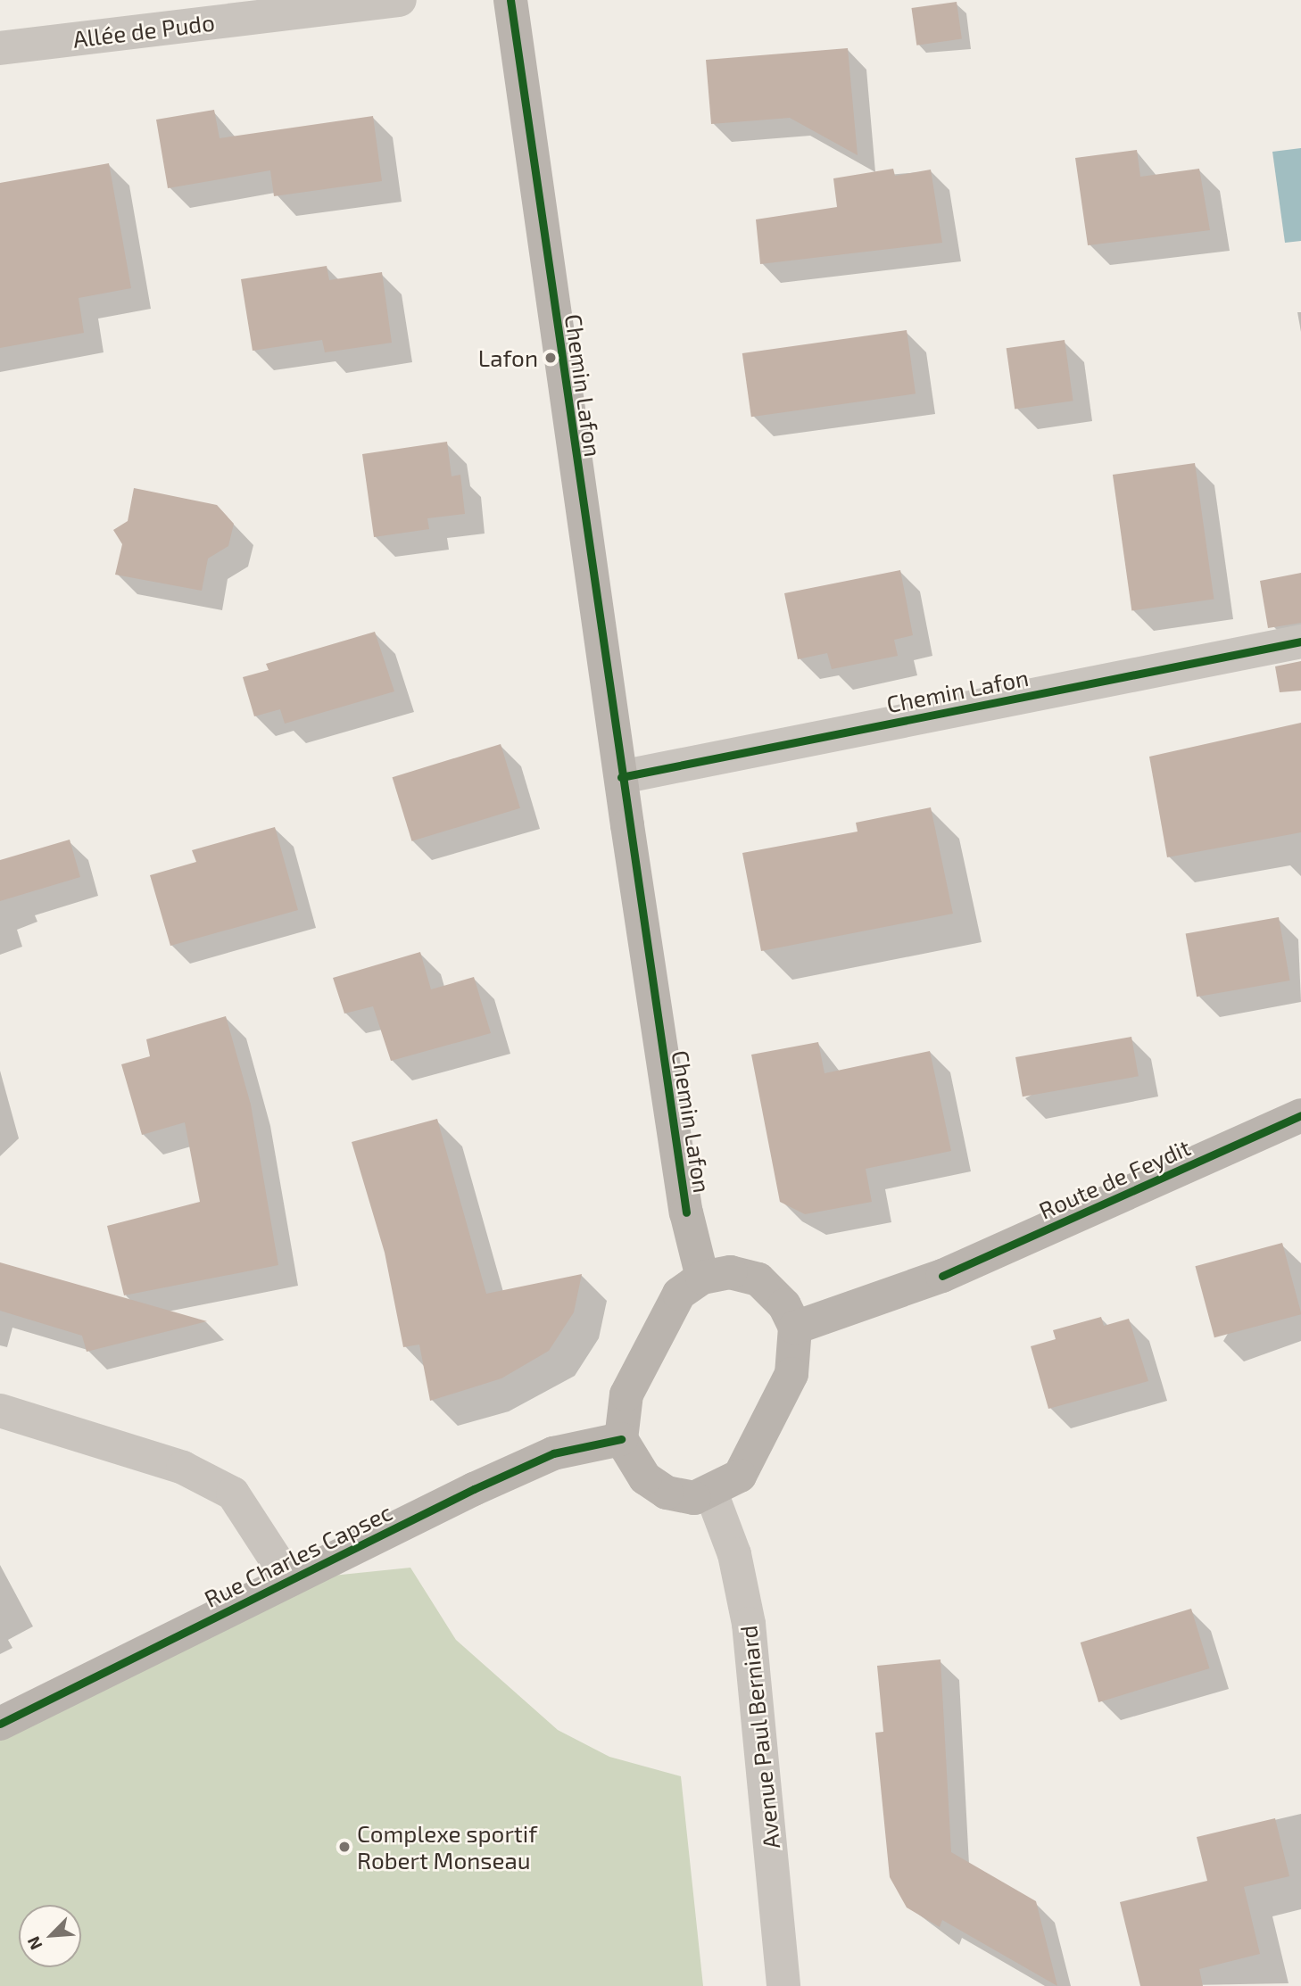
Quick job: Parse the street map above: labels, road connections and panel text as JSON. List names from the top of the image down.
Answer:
{
  "streets": {
    "street": [
      "Allée de Pudo",
      "Chemin Lafon",
      "Route de Feydit",
      "Rue Charles Capsec",
      "Avenue Paul Berniard"
    ]
  },
  "crossings": [
    ["Chemin Lafon", "Route de Feydit"],
    ["Chemin Lafon", "Rue Charles Capsec"],
    ["Chemin Lafon", "Avenue Paul Berniard"],
    ["Route de Feydit", "Rue Charles Capsec"],
    ["Route de Feydit", "Avenue Paul Berniard"],
    ["Rue Charles Capsec", "Avenue Paul Berniard"]
  ],
  "places": ["Lafon", "Complexe sportif Robert Monseau"],
  "north": "bottom left"
}
